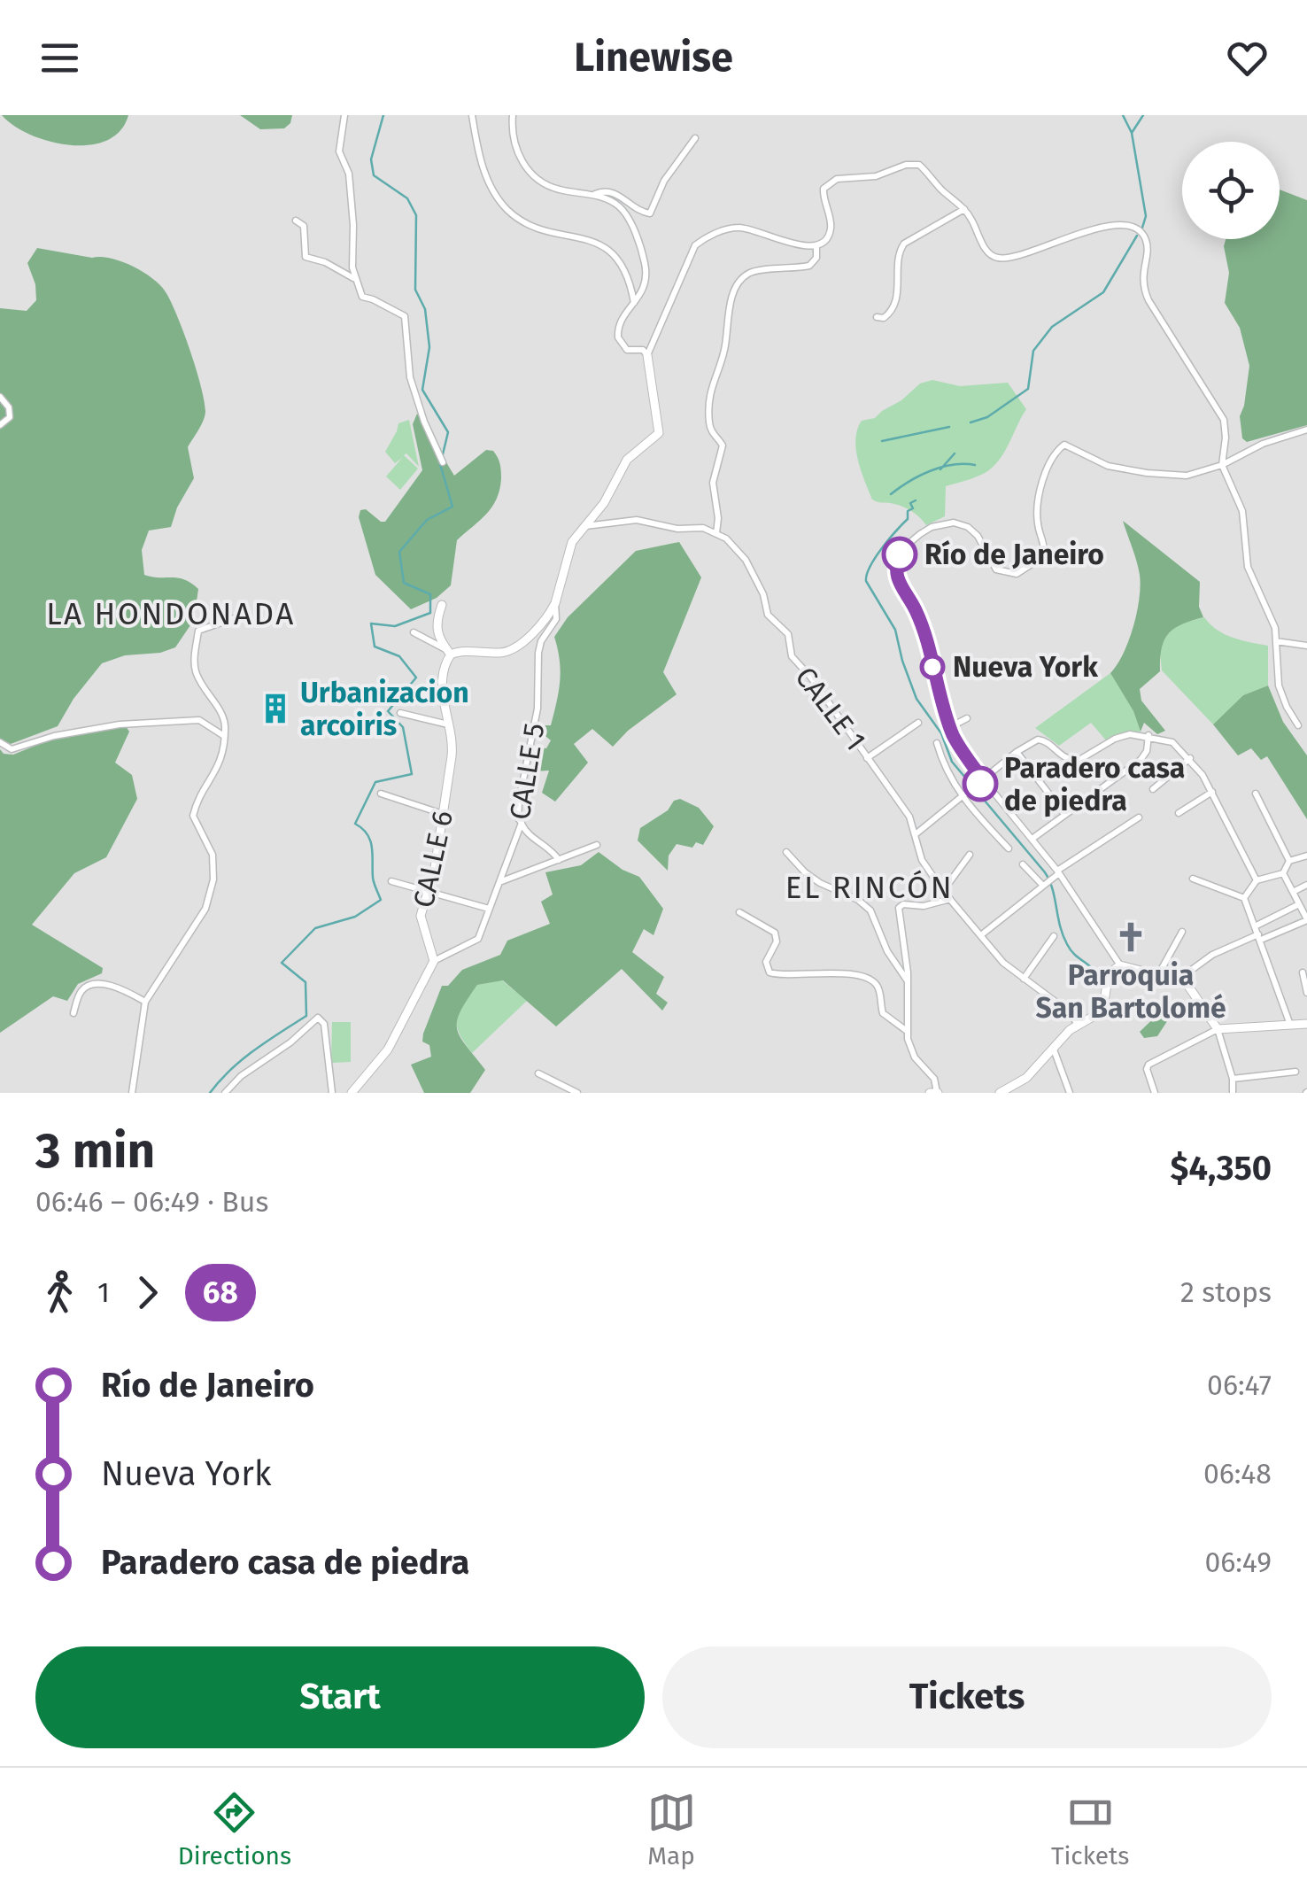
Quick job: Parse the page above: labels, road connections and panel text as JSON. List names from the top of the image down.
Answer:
{
  "streets": {
    "street": ["CALLE 1", "CALLE 5", "CALLE 6"]
  },
  "crossings": [
    ["CALLE 5", "CALLE 6"]
  ],
  "districts": ["LA HONDONADA", "EL RINCÓN"],
  "places": {
    "other": ["Río de Janeiro", "Nueva York", "Paradero casa de piedra"],
    "building": ["Urbanizacion arcoiris"],
    "church": ["Parroquia San Bartolomé"]
  },
  "lines": ["bus line 68"],
  "page": {
    "header": "Linewise",
    "heading": ["3 min", "06:46 – 06:49 · Bus", "$4,350"],
    "legs": ["1", "68", "2 stops"],
    "list": [
      {
        "name": "Río de Janeiro",
        "value": "06:47"
      },
      {
        "name": "Nueva York",
        "value": "06:48"
      },
      {
        "name": "Paradero casa de piedra",
        "value": "06:49"
      }
    ],
    "buttons": ["Start", "Tickets"],
    "tabs": ["Directions", "Map", "Tickets"]
  }
}
